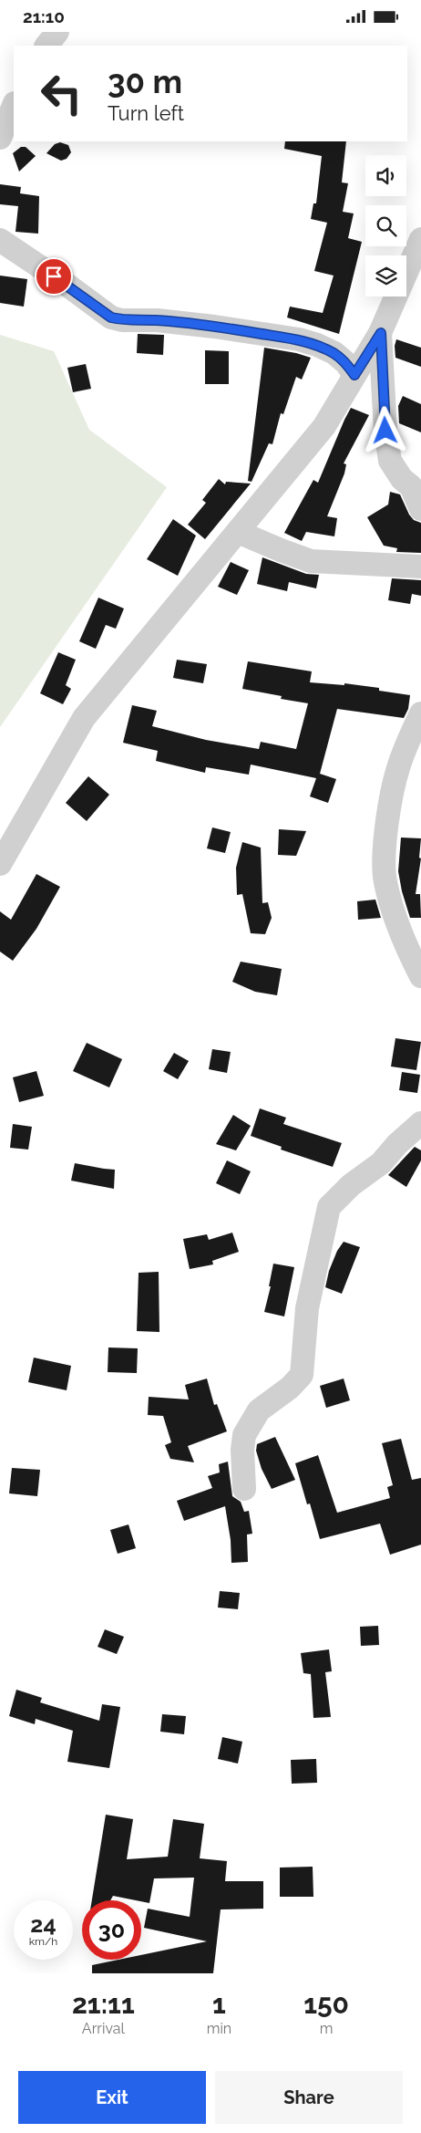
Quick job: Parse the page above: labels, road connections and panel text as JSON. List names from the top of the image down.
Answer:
{
  "page": {
    "status": "21:10",
    "turn": ["30 m", "Turn left"],
    "speed": "24 km/h",
    "limit": "30",
    "eta": [
      "21:11",
      "Arrival",
      "1",
      "min",
      "150",
      "m"
    ],
    "buttons": ["Exit", "Share"]
  }
}
